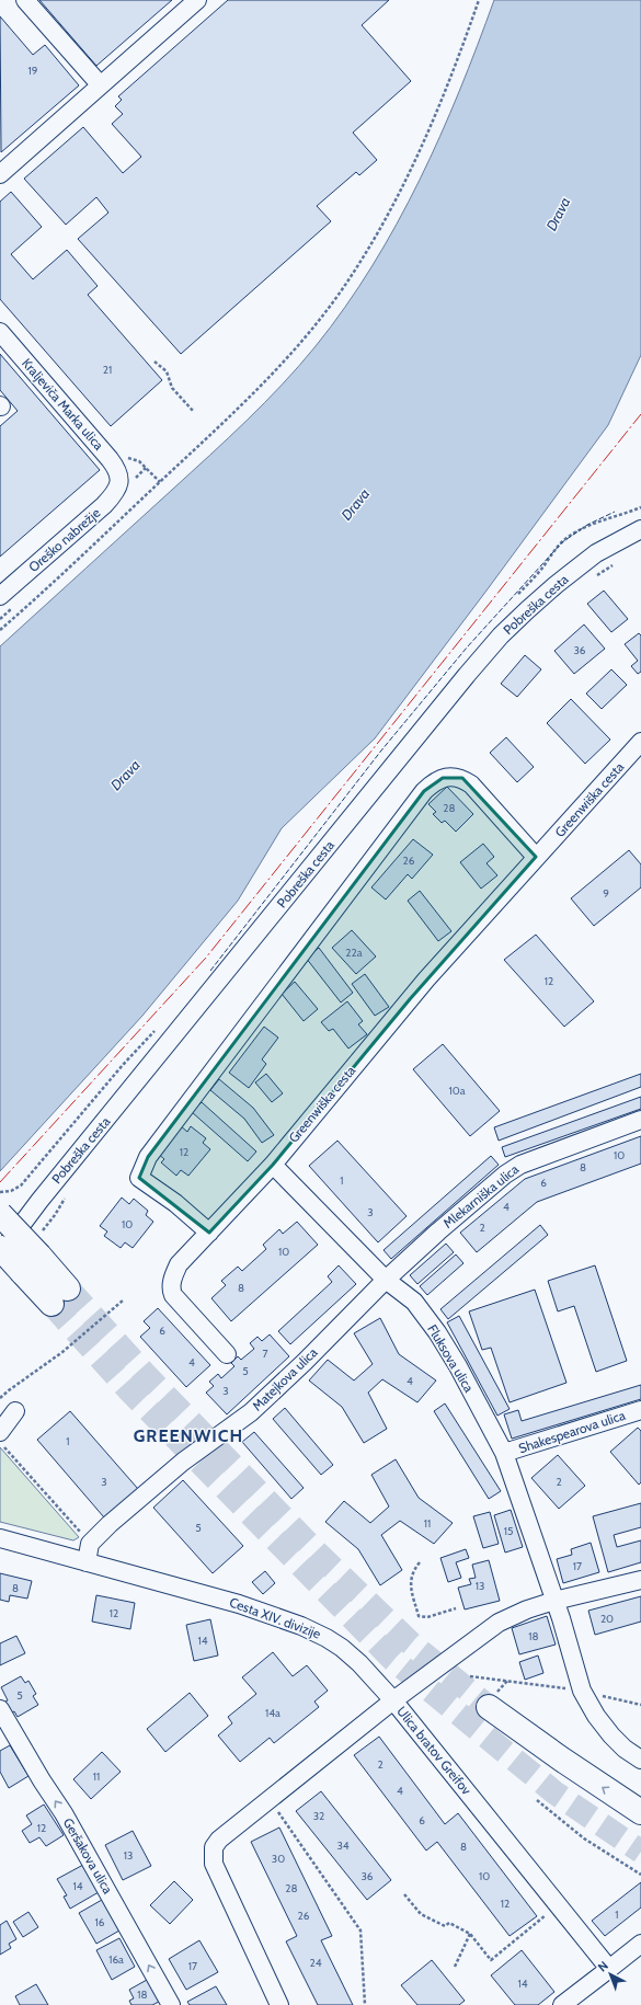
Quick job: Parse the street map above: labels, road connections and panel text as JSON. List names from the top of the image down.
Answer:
{
  "streets": {
    "street": [
      "Kraljeviča Marka ulica",
      "Oreško nabrežje",
      "Pobreška cesta",
      "Greenwiška cesta",
      "Mlekarniška ulica",
      "Fluksova ulica",
      "Matejkova ulica",
      "Shakespearova ulica",
      "Cesta XIV. divizije",
      "Ulica bratov Greifov",
      "Geršakova ulica"
    ]
  },
  "crossings": [
    ["Kraljeviča Marka ulica", "Oreško nabrežje"],
    ["Greenwiška cesta", "Fluksova ulica"],
    ["Mlekarniška ulica", "Fluksova ulica"],
    ["Mlekarniška ulica", "Matejkova ulica"],
    ["Fluksova ulica", "Matejkova ulica"],
    ["Fluksova ulica", "Shakespearova ulica"],
    ["Matejkova ulica", "Cesta XIV. divizije"],
    ["Cesta XIV. divizije", "Ulica bratov Greifov"]
  ],
  "one_way": ["Geršakova ulica"],
  "districts": ["GREENWICH"],
  "water": ["Drava"],
  "house_numbers": [
    "19",
    "21",
    "36",
    "28",
    "26",
    "9",
    "22a",
    "12",
    "10a",
    "12",
    "10",
    "8",
    "1",
    "6",
    "4",
    "3",
    "10",
    "2",
    "10",
    "8",
    "6",
    "7",
    "4",
    "5",
    "4",
    "3",
    "1",
    "3",
    "2",
    "11",
    "5",
    "15",
    "17",
    "13",
    "8",
    "12",
    "20",
    "18",
    "14",
    "5",
    "14a",
    "2",
    "11",
    "4",
    "32",
    "6",
    "12",
    "34",
    "8",
    "13",
    "30",
    "36",
    "10",
    "14",
    "28",
    "12",
    "1",
    "26",
    "16",
    "16a",
    "24",
    "17",
    "14",
    "18"
  ],
  "north": "top left"
}
